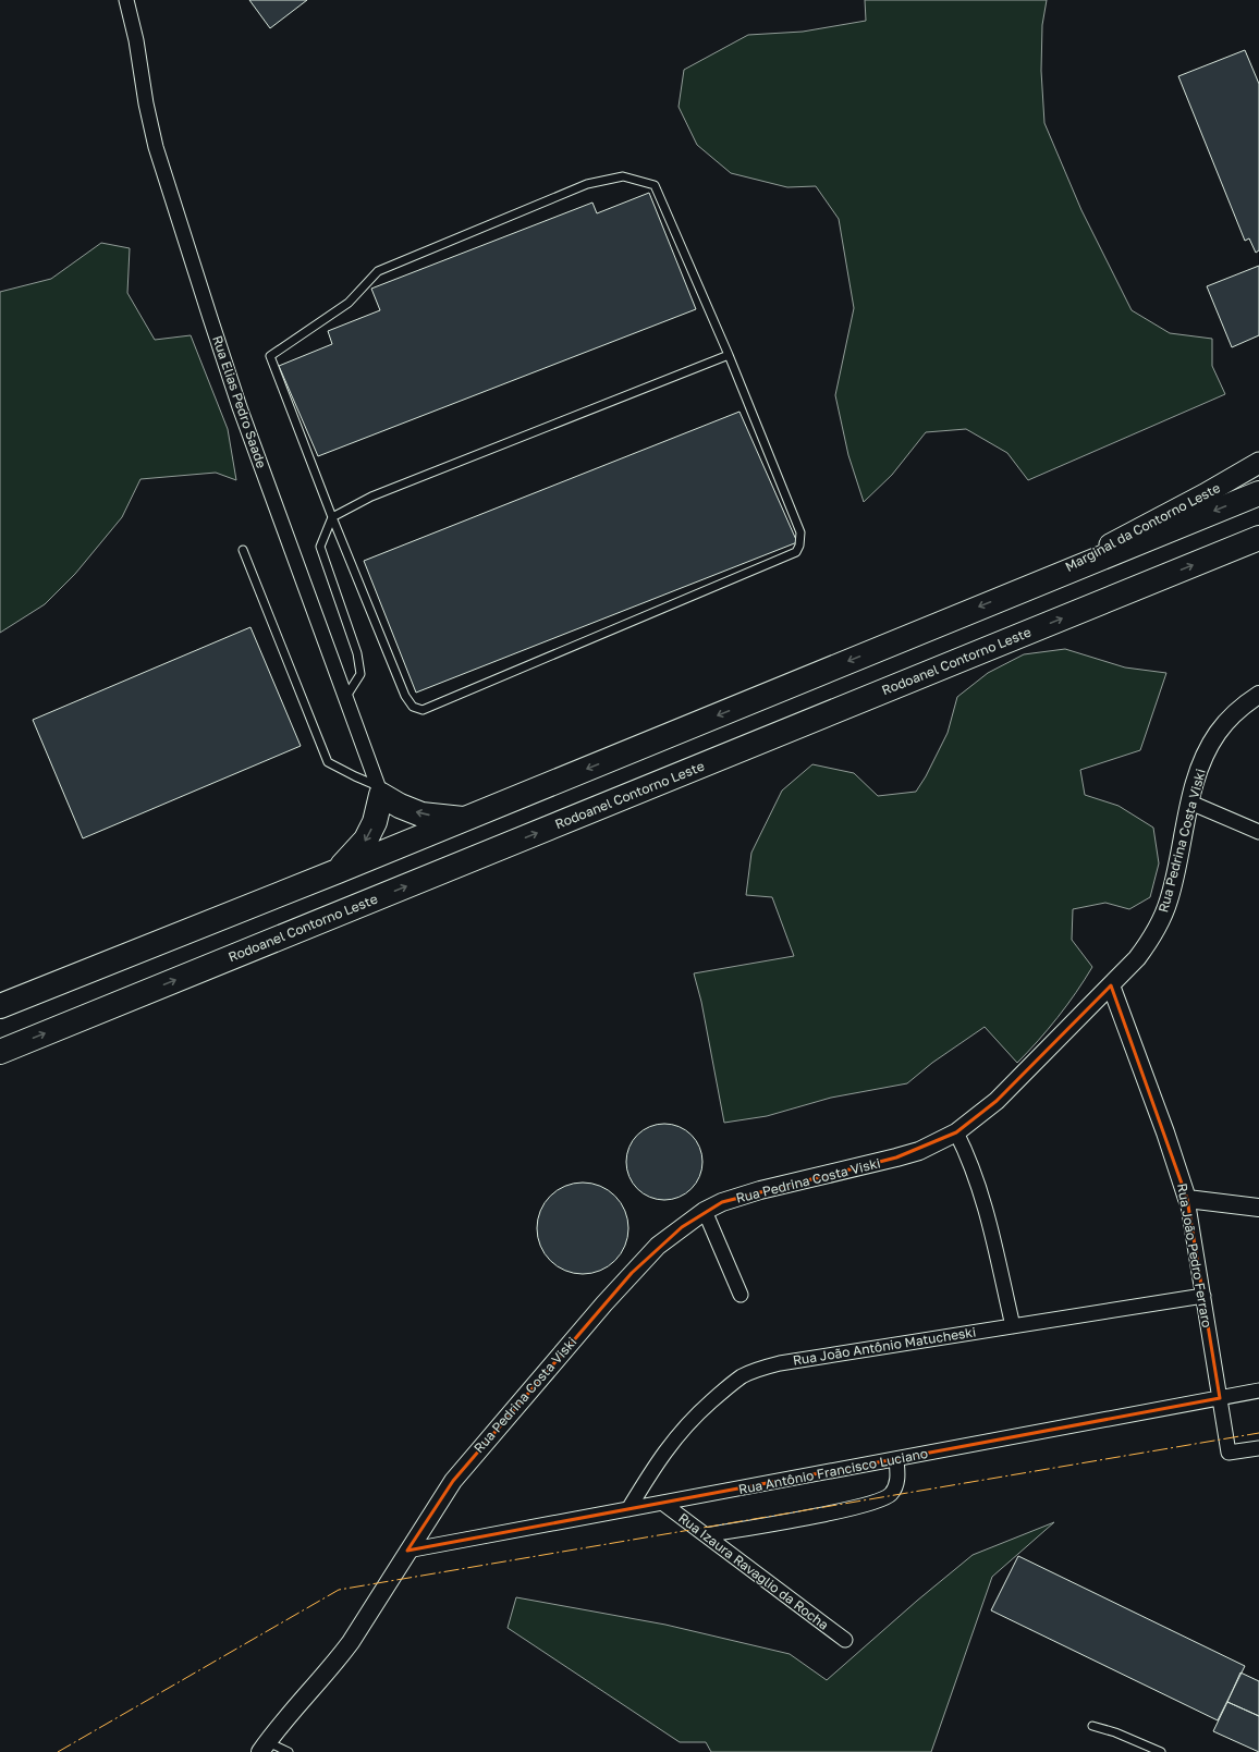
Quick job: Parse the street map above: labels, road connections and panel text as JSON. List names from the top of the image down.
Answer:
{
  "streets": {
    "highway": ["Rodoanel Contorno Leste"],
    "main road": ["Marginal da Contorno Leste"],
    "street": [
      "Rua Elias Pedro Saade",
      "Rua Pedrina Costa Viski",
      "Rua João Pedro Ferraro",
      "Rua João Antônio Matucheski",
      "Rua Antônio Francisco Luciano",
      "Rua Izaura Ravaglio da Rocha"
    ]
  },
  "crossings": [
    ["Rua Pedrina Costa Viski", "Rua João Pedro Ferraro"],
    ["Rua Pedrina Costa Viski", "Rua Antônio Francisco Luciano"],
    ["Rua João Pedro Ferraro", "Rua João Antônio Matucheski"],
    ["Rua João Pedro Ferraro", "Rua Antônio Francisco Luciano"],
    ["Rua João Antônio Matucheski", "Rua Antônio Francisco Luciano"],
    ["Rua Antônio Francisco Luciano", "Rua Izaura Ravaglio da Rocha"]
  ]
}
